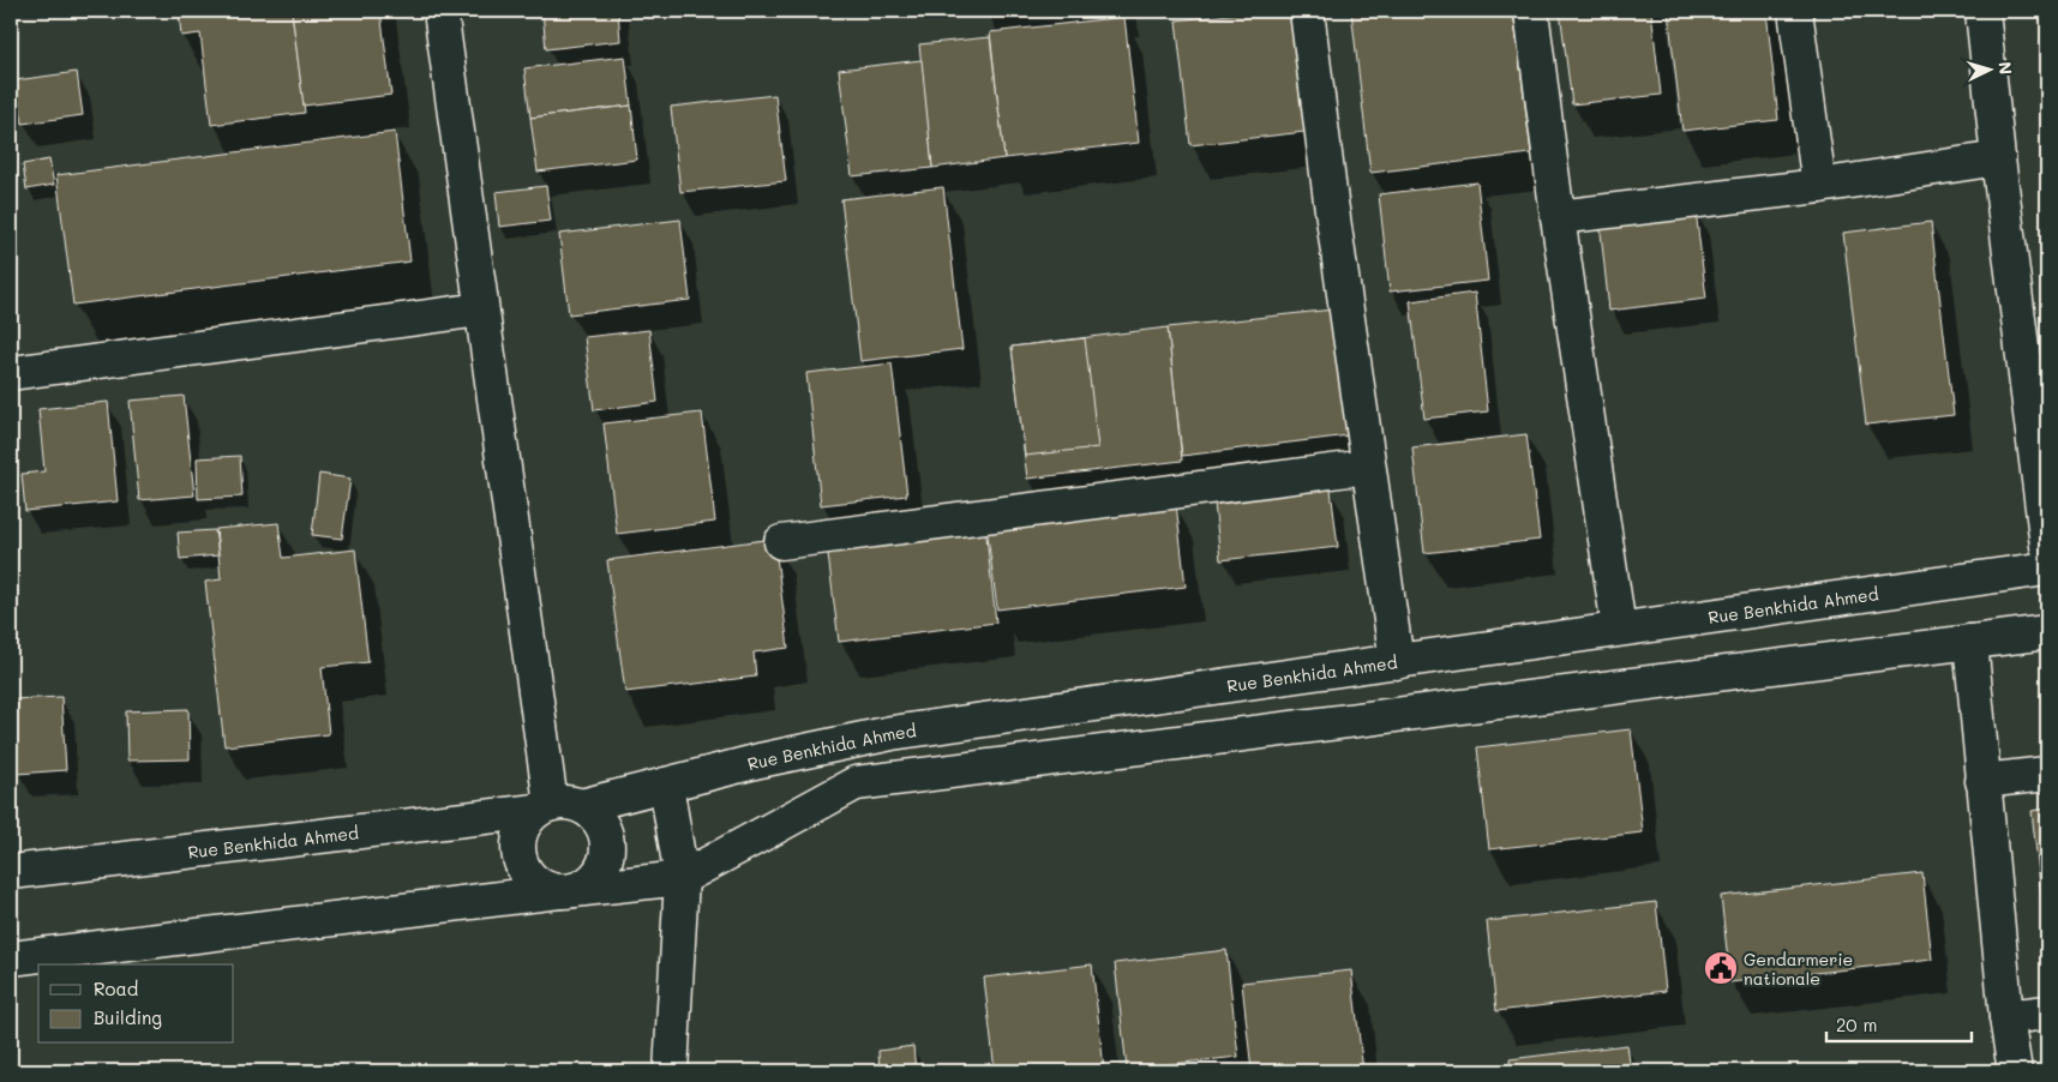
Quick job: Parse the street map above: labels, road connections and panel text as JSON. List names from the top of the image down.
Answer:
{
  "streets": {
    "street": ["Rue Benkhida Ahmed"]
  },
  "places": {
    "public building": ["Gendarmerie nationale"]
  },
  "legend": ["Road", "Building"],
  "scale_bar": "20 m",
  "north": "right"
}
